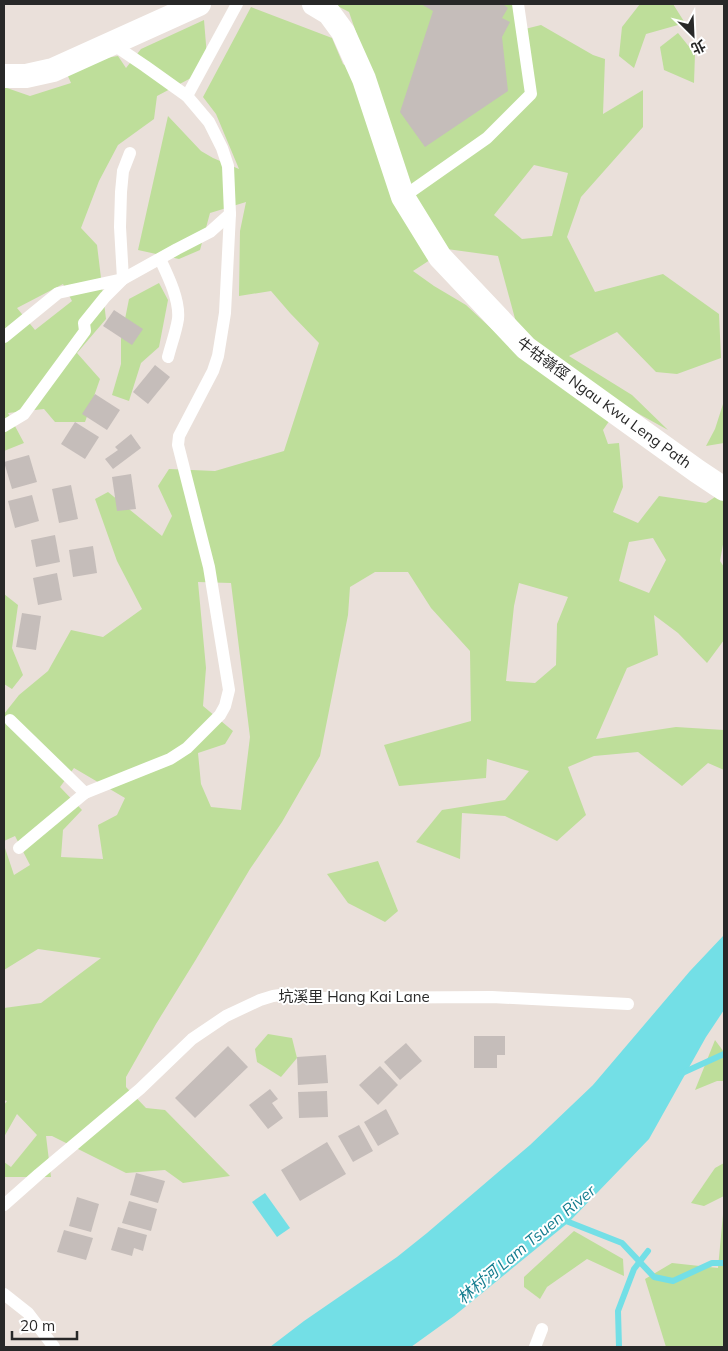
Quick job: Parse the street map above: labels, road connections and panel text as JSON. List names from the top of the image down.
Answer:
{
  "streets": {
    "street": ["牛牯嶺徑 Ngau Kwu Leng Path"],
    "lane": ["坑溪里 Hang Kai Lane"]
  },
  "water": ["林村河 Lam Tsuen River"],
  "scale_bar": "20 m",
  "north": "bottom right"
}
